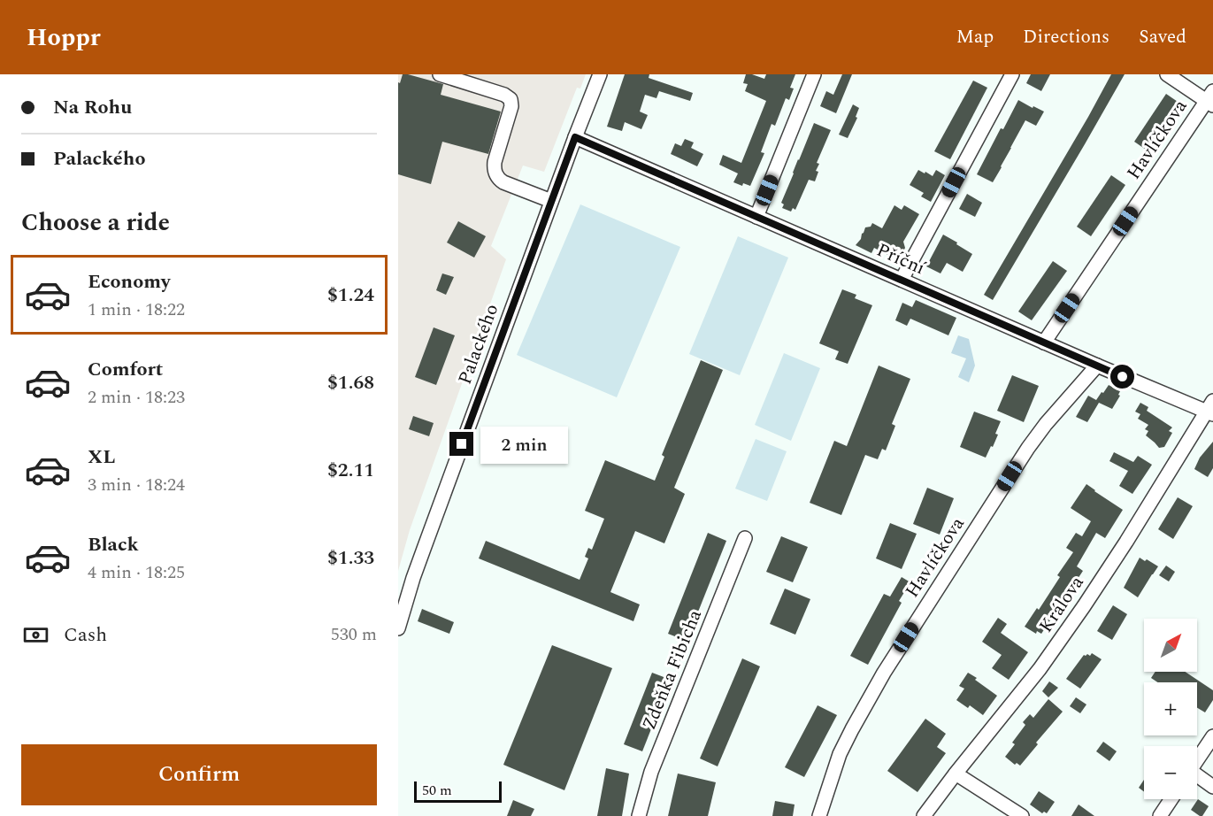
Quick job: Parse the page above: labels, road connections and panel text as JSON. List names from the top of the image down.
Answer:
{
  "streets": {
    "street": [
      "Havlíčkova",
      "Příční",
      "Palackého",
      "Králova",
      "Zdeňka Fibicha"
    ]
  },
  "crossings": [
    ["Havlíčkova", "Příční"],
    ["Příční", "Palackého"],
    ["Příční", "Králova"]
  ],
  "scale_bar": "50 m",
  "north": "top right",
  "page": {
    "header": "Hoppr",
    "nav": ["Map", "Directions", "Saved"],
    "banner": ["Na Rohu", "Palackého"],
    "heading": "Choose a ride",
    "list": [
      {
        "name": "Economy",
        "note": "1 min · 18:22",
        "value": "$1.24"
      },
      {
        "name": "Comfort",
        "note": "2 min · 18:23",
        "value": "$1.68"
      },
      {
        "name": "XL",
        "note": "3 min · 18:24",
        "value": "$2.11"
      },
      {
        "name": "Black",
        "note": "4 min · 18:25",
        "value": "$1.33"
      }
    ],
    "bubble": "2 min",
    "pay": ["Cash", "530 m"],
    "map_buttons": ["+", "−"],
    "buttons": "Confirm",
    "scale": "50 m"
  }
}
